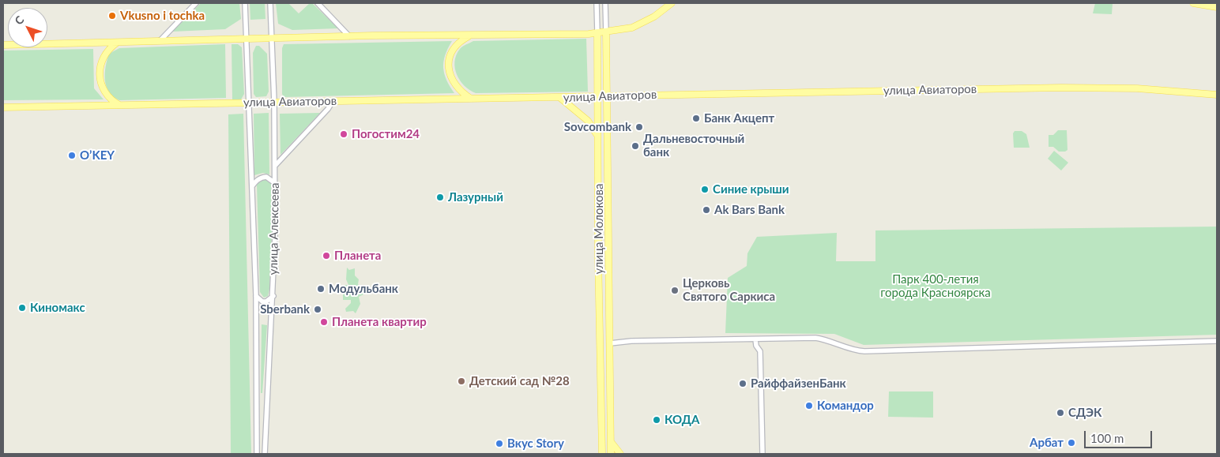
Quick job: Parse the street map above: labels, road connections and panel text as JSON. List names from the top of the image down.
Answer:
{
  "streets": {
    "main road": ["улица Авиаторов", "улица Молокова"],
    "street": ["улица Алексеева"]
  },
  "crossings": [
    ["улица Авиаторов", "улица Алексеева"],
    ["улица Авиаторов", "улица Молокова"]
  ],
  "parks": ["Парк 400-летия города Красноярска"],
  "places": [
    "Vkusno i tochka",
    "Банк Акцепт",
    "Sovcombank",
    "Погостим24",
    "Дальневосточный банк",
    "O’KEY",
    "Синие крыши",
    "Лазурный",
    "Ak Bars Bank",
    "Планета",
    "Модульбанк",
    "Церковь Святого Саркиса",
    "Киномакс",
    "Sberbank",
    "Планета квартир",
    "Детский сад №28",
    "РайффайзенБанк",
    "Командор",
    "СДЭК",
    "КОДА",
    "Арбат",
    "Вкус Story"
  ],
  "scale_bar": "100 m",
  "north": "top left"
}
